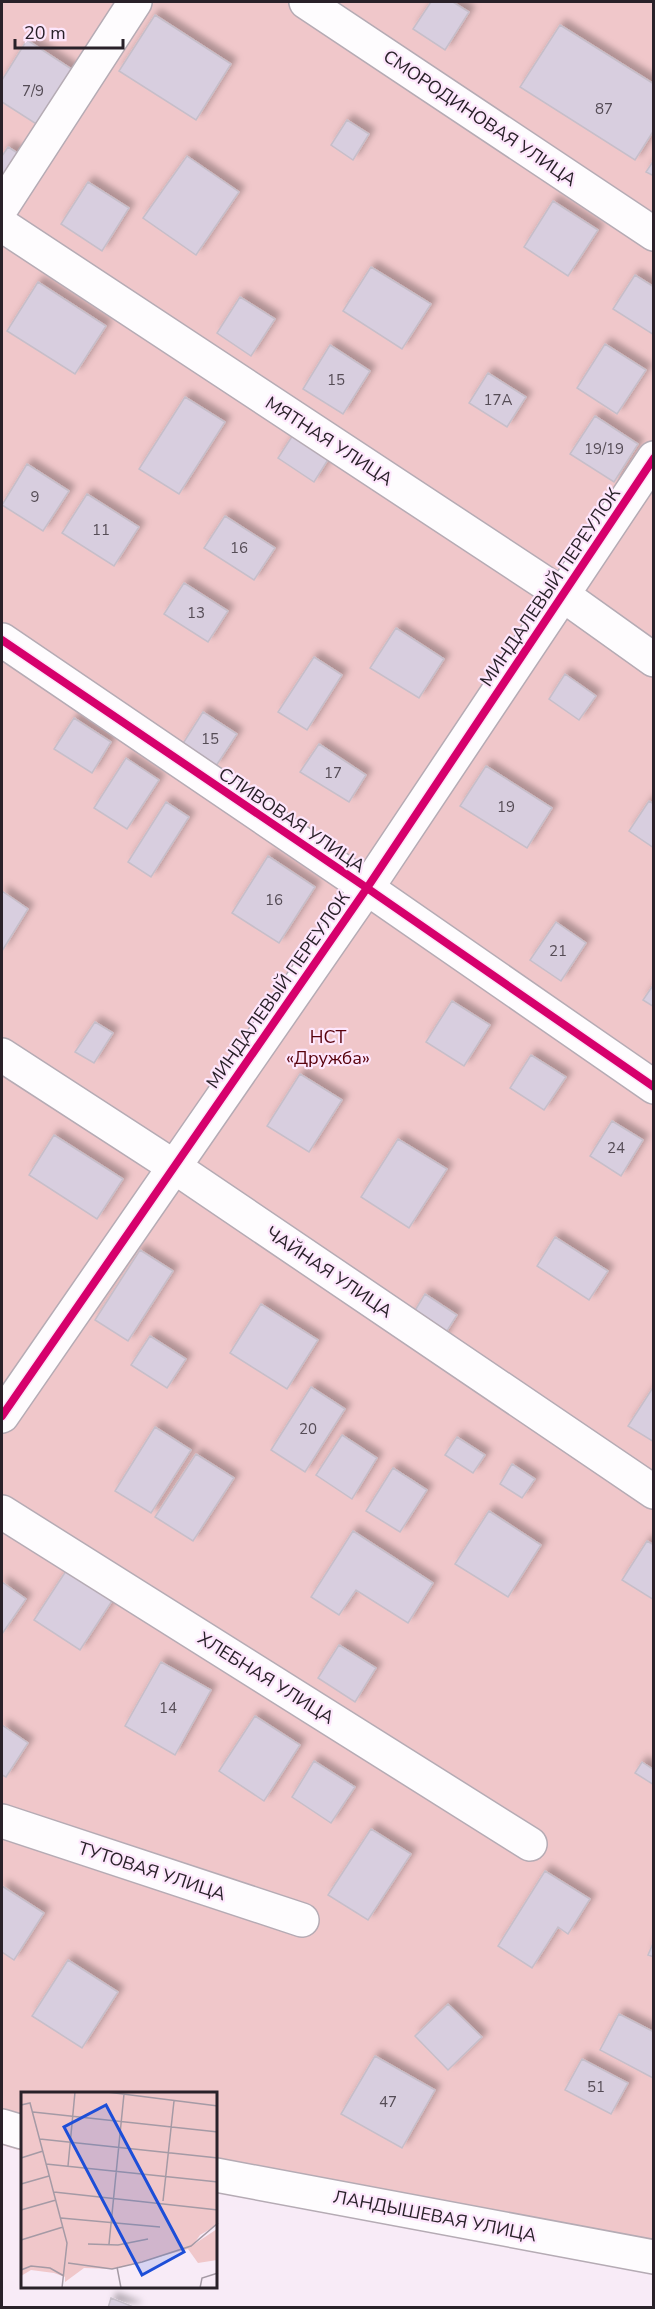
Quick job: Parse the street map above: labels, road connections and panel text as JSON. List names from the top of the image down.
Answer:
{
  "streets": {
    "street": [
      "СМОРОДИНОВАЯ УЛИЦА",
      "МЯТНАЯ УЛИЦА",
      "МИНДАЛЕВЫЙ ПЕРЕУЛОК",
      "СЛИВОВАЯ УЛИЦА",
      "ЧАЙНАЯ УЛИЦА",
      "ХЛЕБНАЯ УЛИЦА",
      "ТУТОВАЯ УЛИЦА",
      "ЛАНДЫШЕВАЯ УЛИЦА"
    ]
  },
  "crossings": [
    ["МЯТНАЯ УЛИЦА", "МИНДАЛЕВЫЙ ПЕРЕУЛОК"],
    ["МИНДАЛЕВЫЙ ПЕРЕУЛОК", "СЛИВОВАЯ УЛИЦА"],
    ["МИНДАЛЕВЫЙ ПЕРЕУЛОК", "ЧАЙНАЯ УЛИЦА"]
  ],
  "parks": ["НСТ «Дружба»"],
  "house_numbers": [
    "7/9",
    "87",
    "15",
    "17А",
    "19/19",
    "9",
    "11",
    "16",
    "13",
    "15",
    "17",
    "19",
    "16",
    "21",
    "24",
    "20",
    "14",
    "51",
    "47"
  ],
  "scale_bar": "20 m"
}
